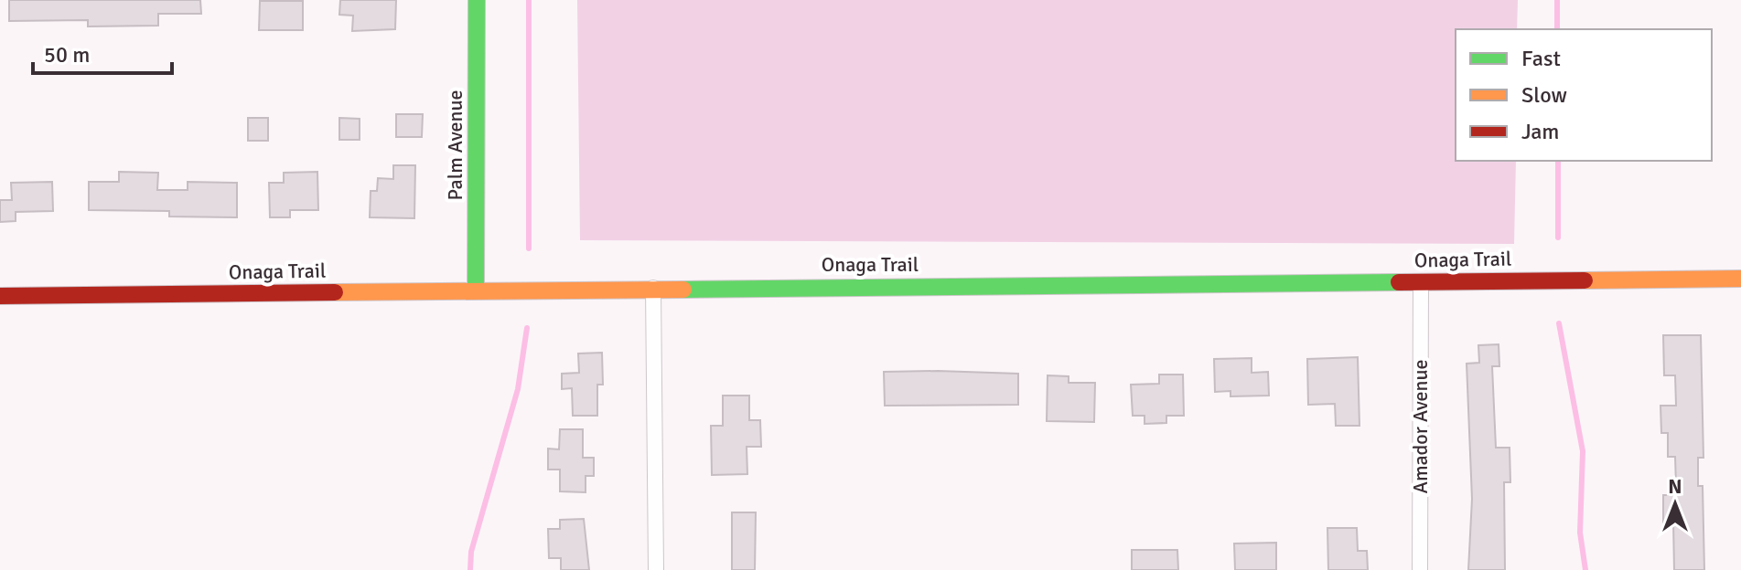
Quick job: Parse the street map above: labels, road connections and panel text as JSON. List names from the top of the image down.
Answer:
{
  "streets": {
    "street": ["Palm Avenue", "Onaga Trail", "Amador Avenue"]
  },
  "crossings": [
    ["Palm Avenue", "Onaga Trail"],
    ["Onaga Trail", "Amador Avenue"]
  ],
  "legend": ["Fast", "Slow", "Jam"],
  "scale_bar": "50 m",
  "north": "top"
}
